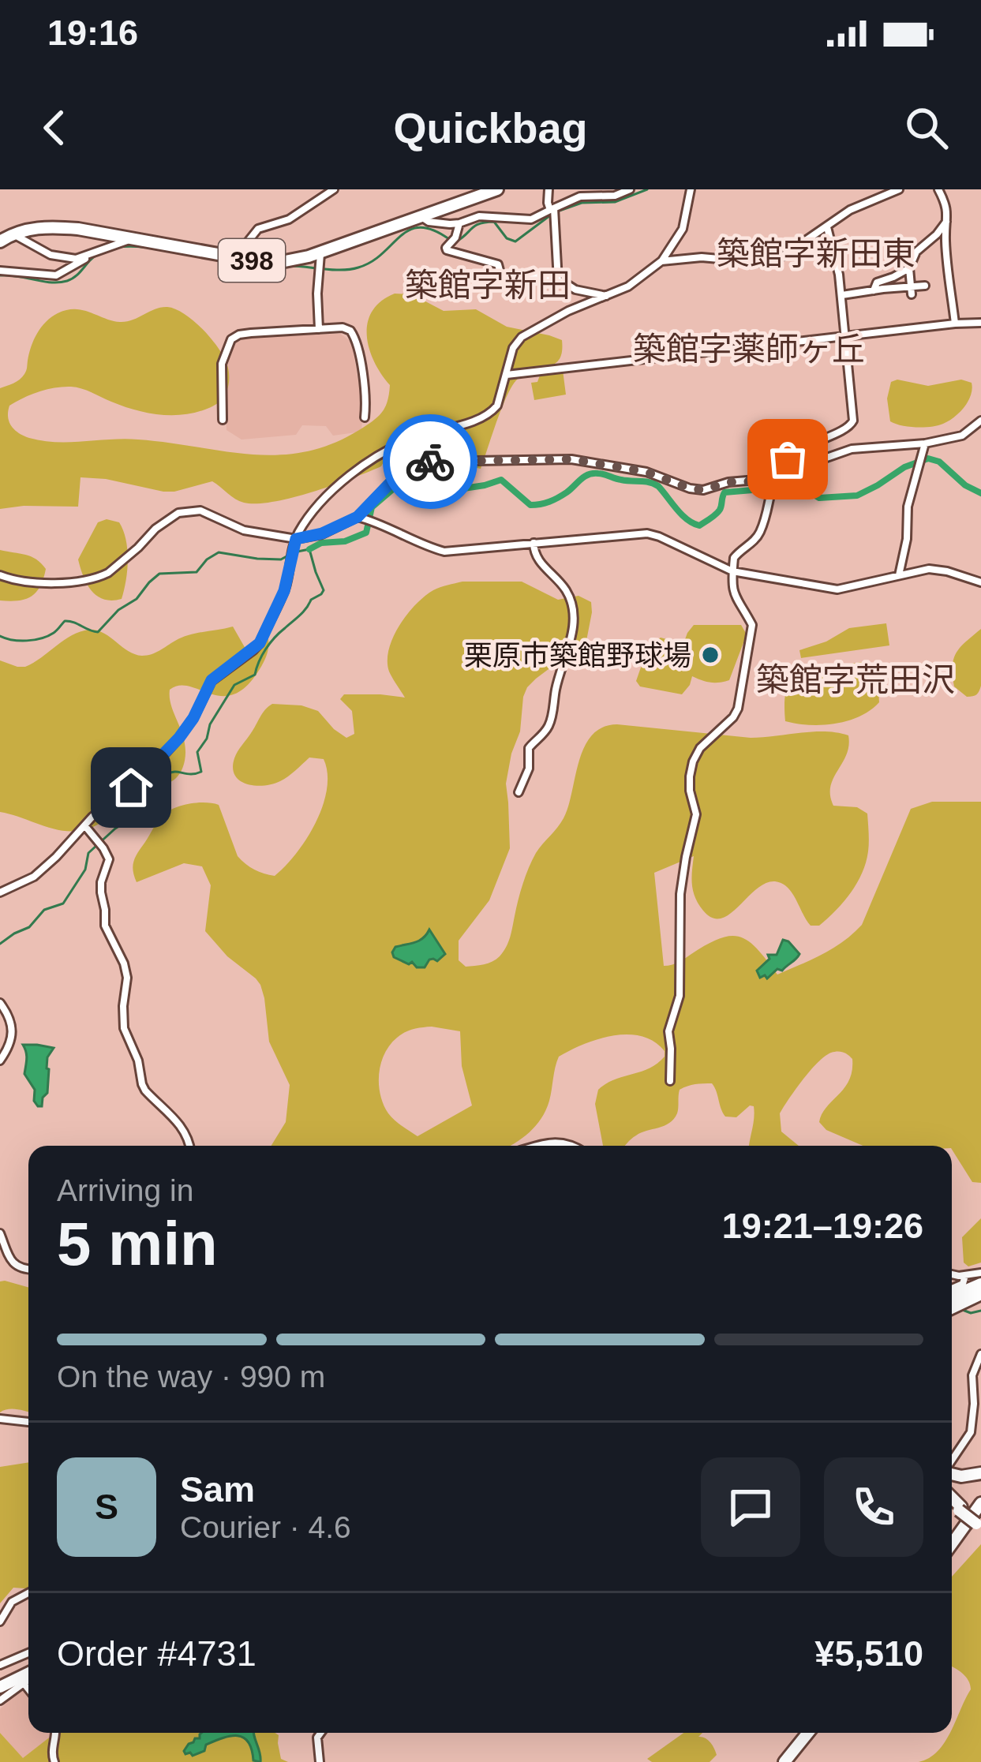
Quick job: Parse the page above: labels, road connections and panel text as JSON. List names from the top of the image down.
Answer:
{
  "streets": {
    "highway": ["398"]
  },
  "districts": [
    "築館字新田東",
    "築館字新田",
    "築館字薬師ヶ丘",
    "築館字荒田沢"
  ],
  "places": ["栗原市築館野球場"],
  "page": {
    "status": "19:16",
    "header": "Quickbag",
    "heading": ["5 min", "Arriving in", "19:21–19:26"],
    "panel": [
      "Sam",
      "Courier · 4.6",
      "Order #4731",
      "¥5,510"
    ],
    "bar": "On the way · 990 m",
    "round": "S"
  }
}
